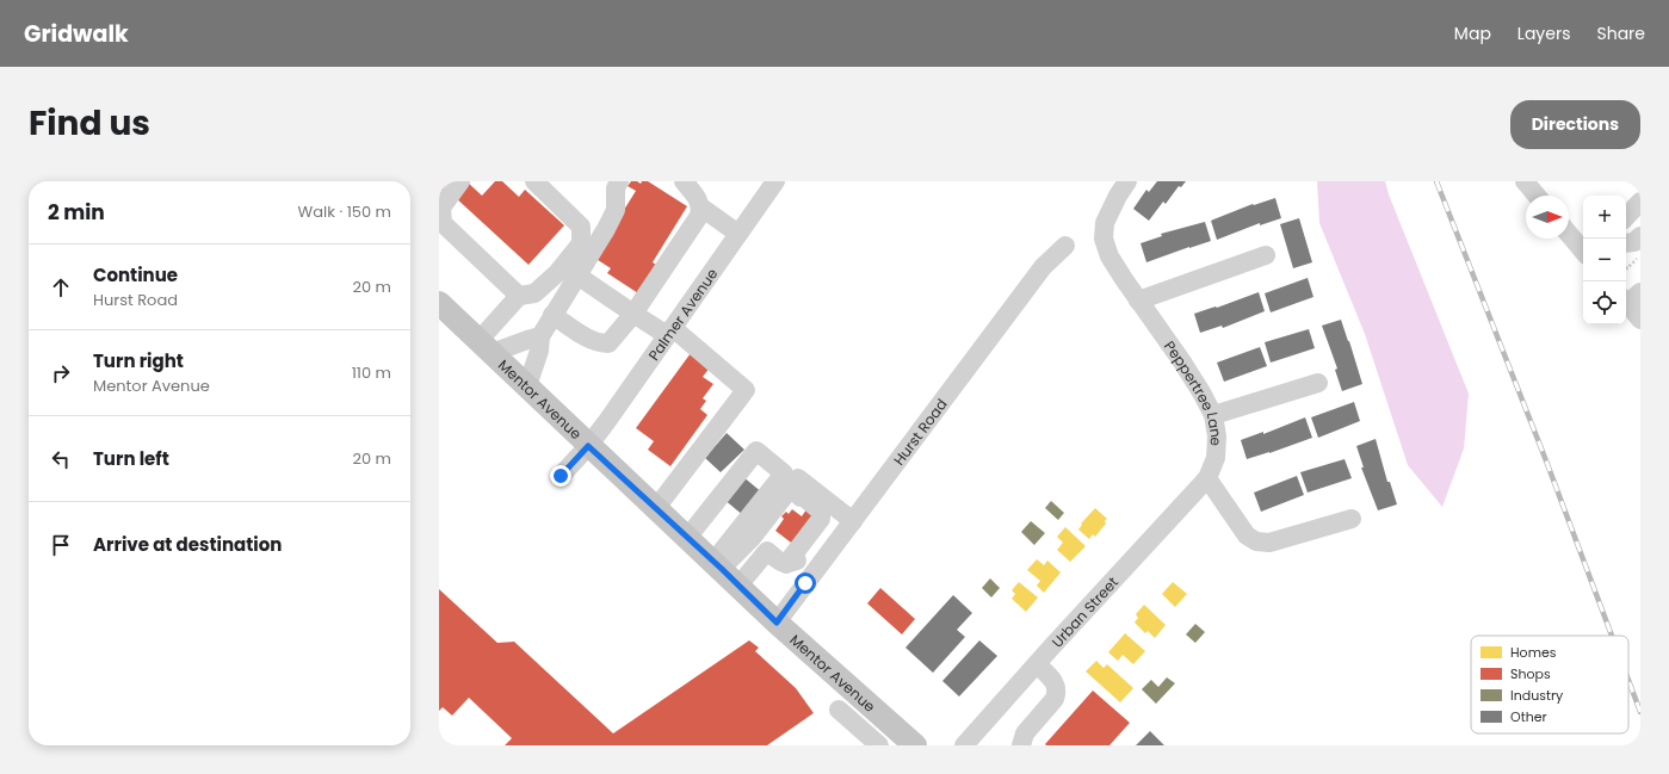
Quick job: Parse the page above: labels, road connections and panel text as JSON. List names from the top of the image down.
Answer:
{
  "streets": {
    "main road": ["Mentor Avenue"],
    "street": [
      "Palmer Avenue",
      "Peppertree Lane",
      "Hurst Road",
      "Urban Street"
    ]
  },
  "crossings": [
    ["Palmer Avenue", "Mentor Avenue"],
    ["Peppertree Lane", "Urban Street"],
    ["Mentor Avenue", "Hurst Road"]
  ],
  "legend": [
    "Homes",
    "Shops",
    "Industry",
    "Other"
  ],
  "north": "right",
  "page": {
    "header": "Gridwalk",
    "nav": ["Map", "Layers", "Share"],
    "title": "Find us",
    "buttons": "Directions",
    "heading": ["2 min", "Walk · 150 m"],
    "map_buttons": ["+", "−"],
    "list": [
      ["Continue", "Hurst Road", "20 m"],
      ["Turn right", "Mentor Avenue", "110 m"],
      ["Turn left", "20 m"],
      "Arrive at destination"
    ]
  }
}
